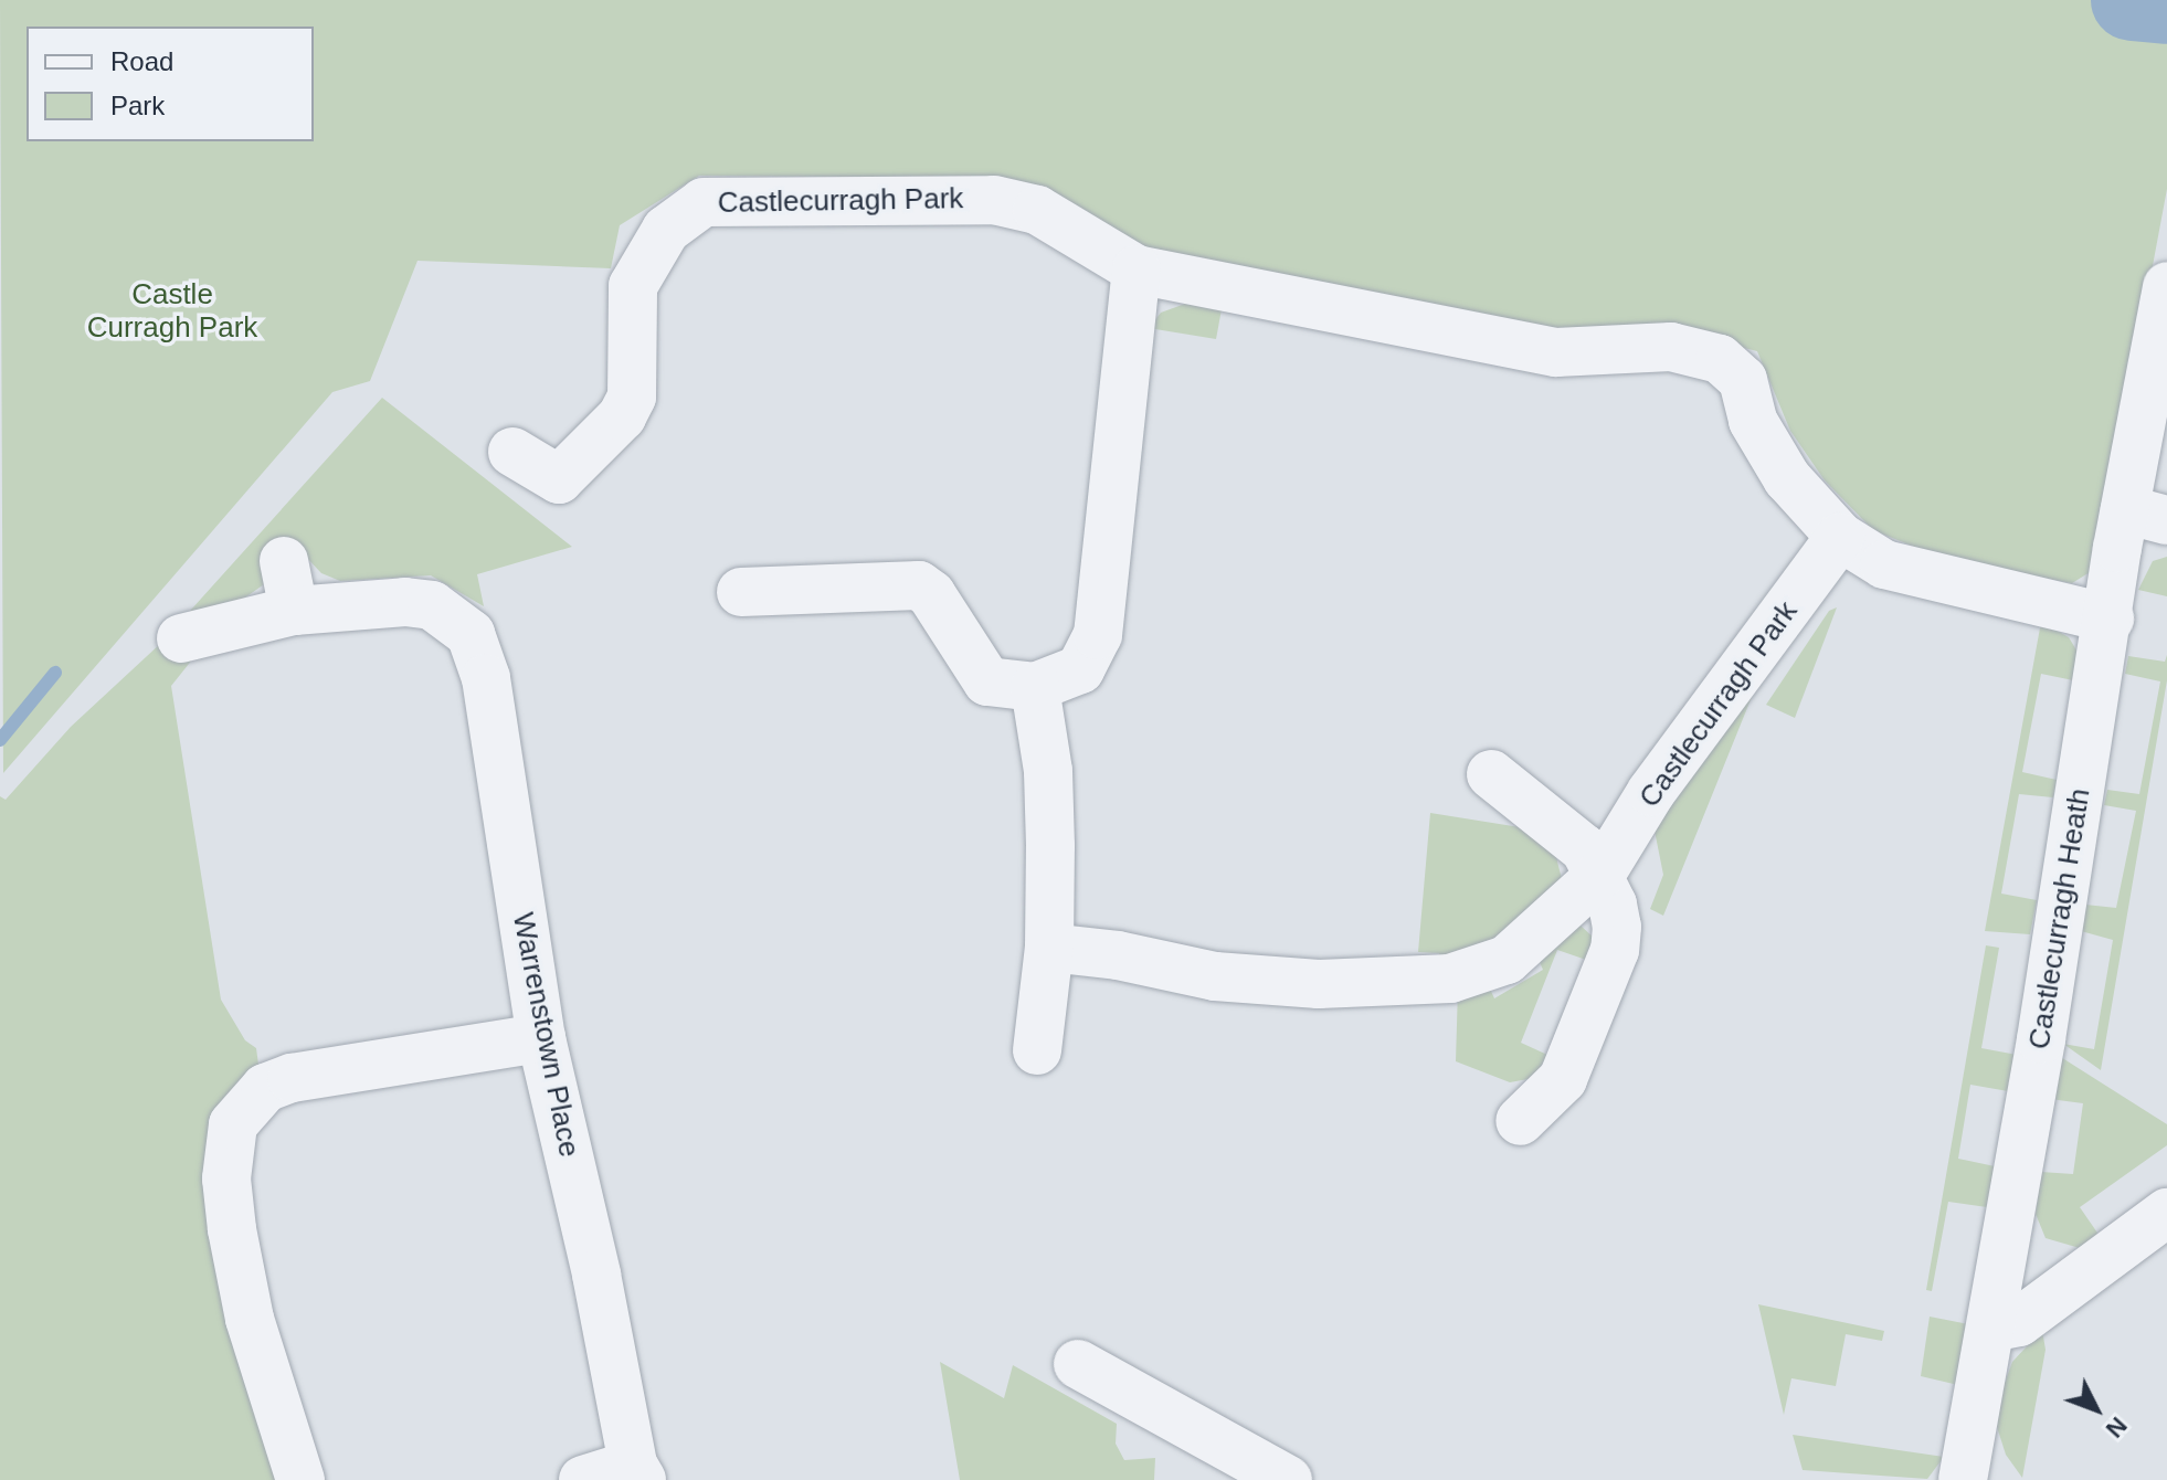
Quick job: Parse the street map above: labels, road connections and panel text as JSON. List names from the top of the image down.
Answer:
{
  "streets": {
    "street": ["Castlecurragh Park", "Castlecurragh Heath", "Warrenstown Place"]
  },
  "crossings": [
    ["Castlecurragh Park", "Castlecurragh Heath"]
  ],
  "parks": ["Castle Curragh Park"],
  "legend": ["Road", "Park"],
  "north": "bottom right"
}
